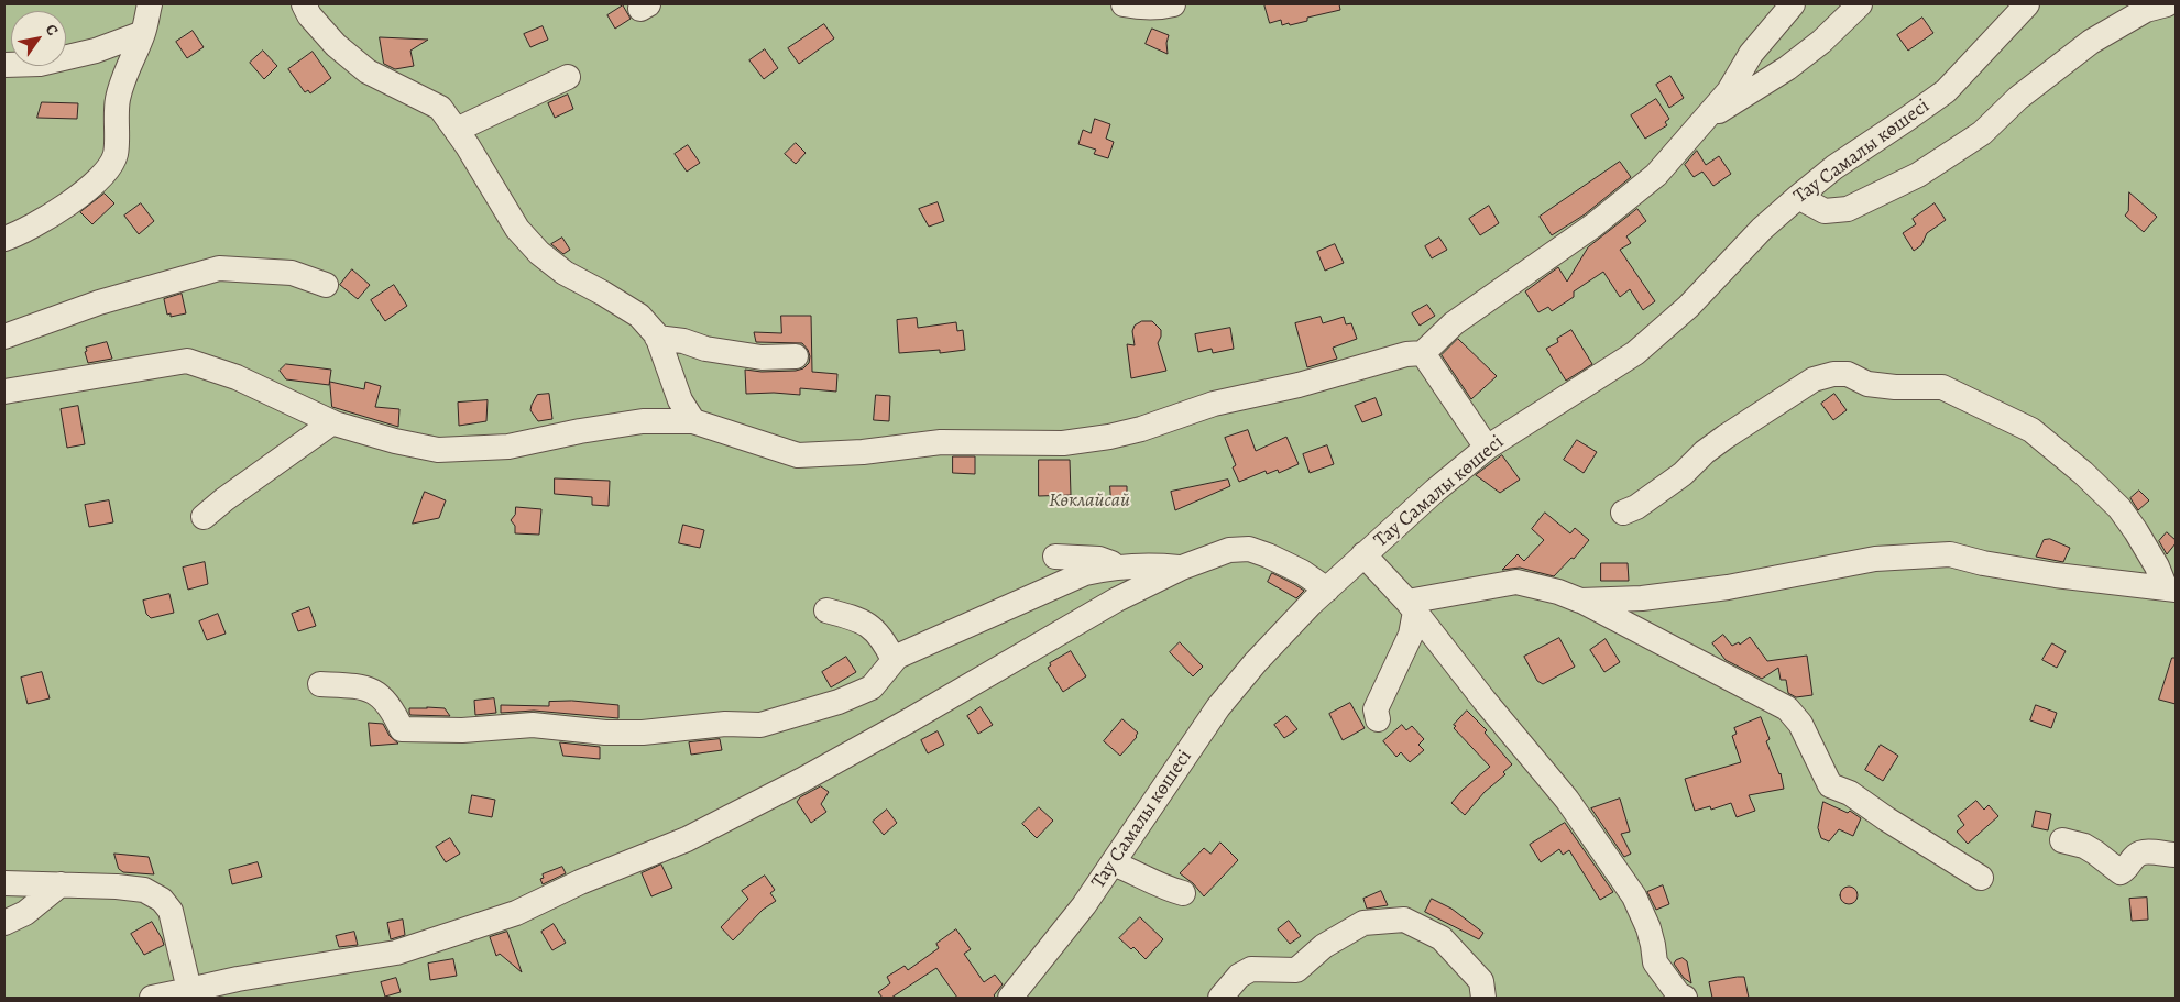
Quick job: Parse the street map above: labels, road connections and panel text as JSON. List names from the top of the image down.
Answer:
{
  "streets": {
    "street": ["Тау Самалы көшесі"]
  },
  "parks": ["Көклайсай"],
  "north": "top right"
}
